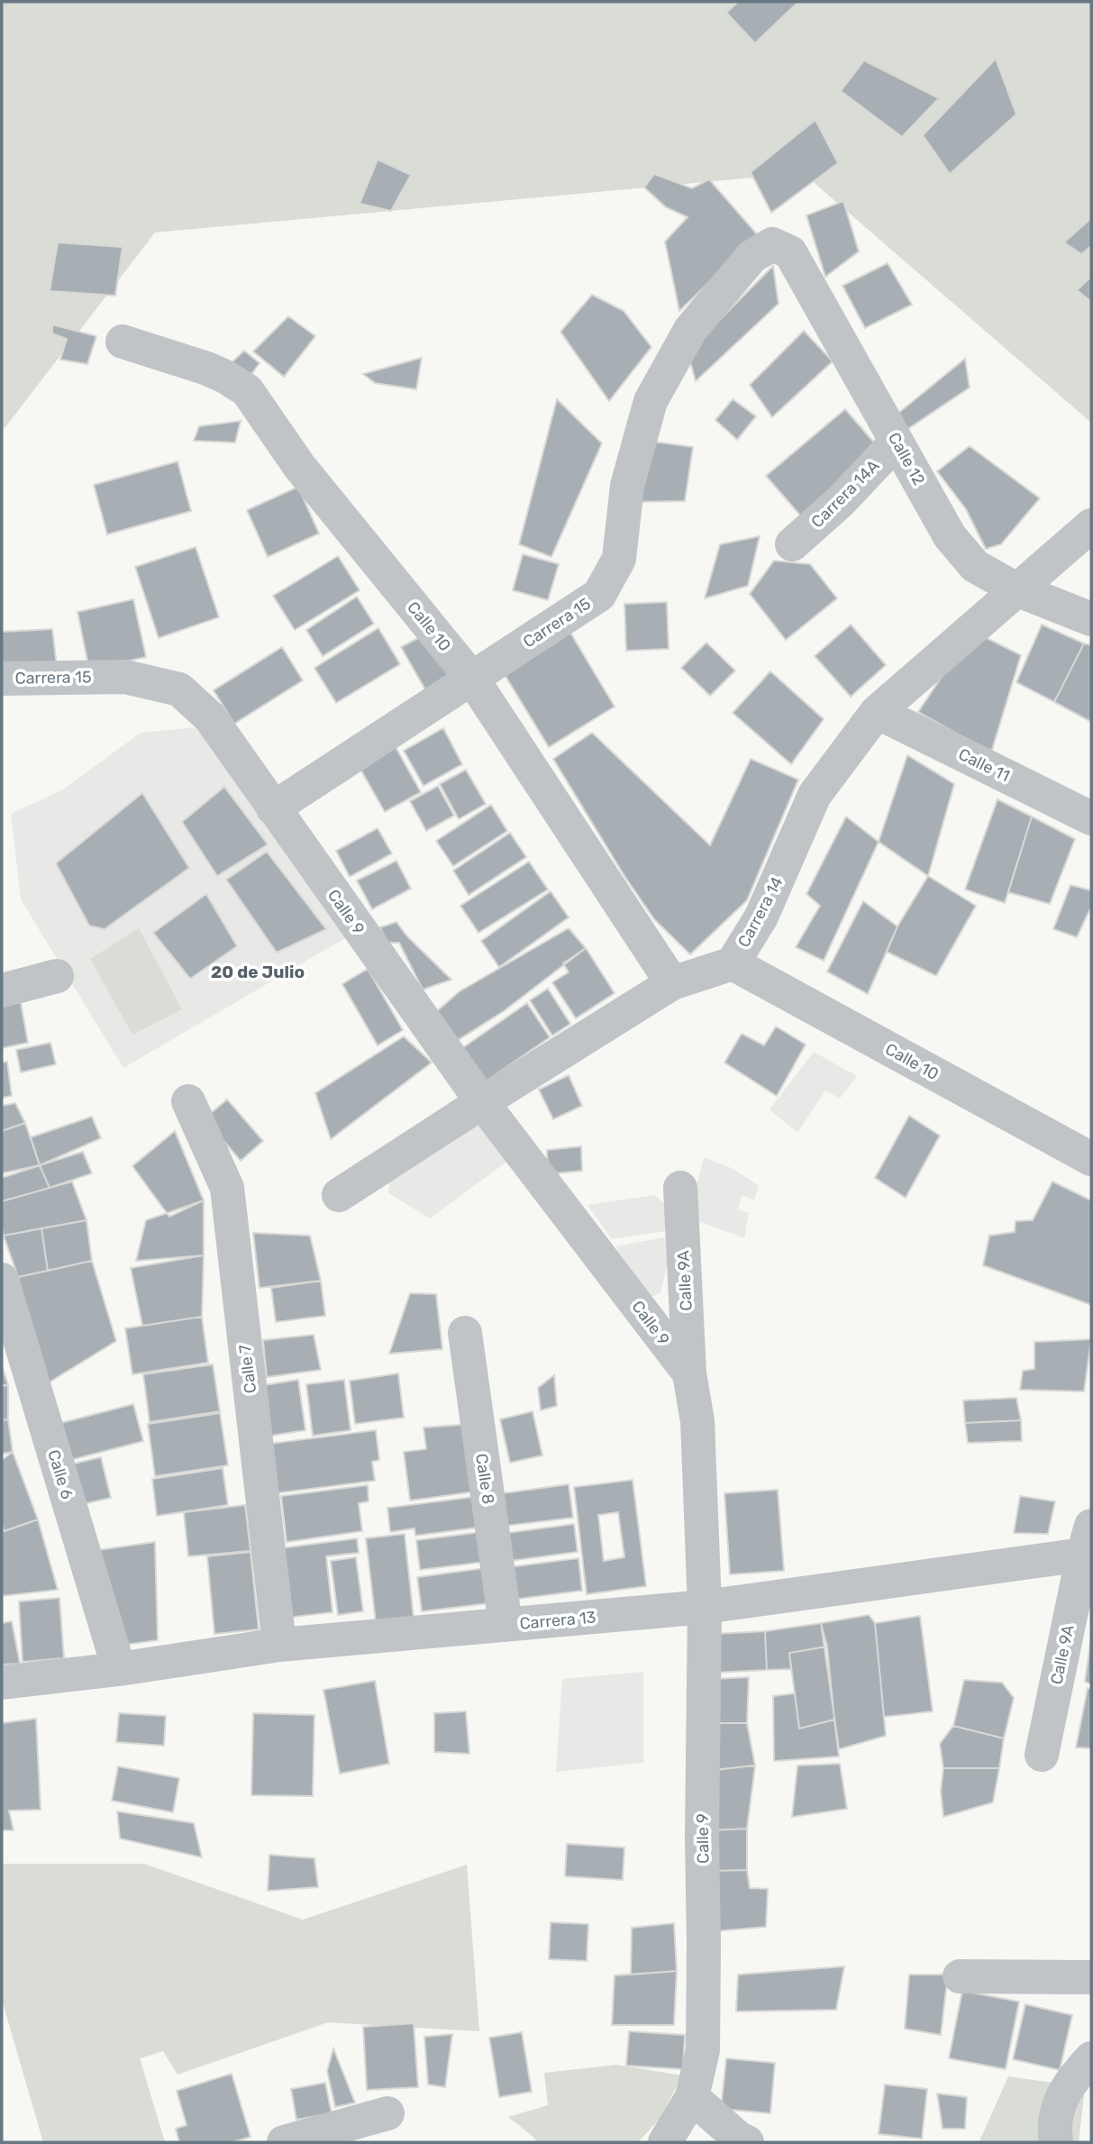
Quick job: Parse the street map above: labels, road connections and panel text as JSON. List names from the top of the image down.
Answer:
{
  "streets": {
    "street": [
      "Calle 12",
      "Carrera 14A",
      "Carrera 15",
      "Calle 10",
      "Calle 11",
      "Calle 9",
      "Carrera 14",
      "Calle 9A",
      "Calle 7",
      "Calle 6",
      "Calle 8",
      "Carrera 13"
    ]
  },
  "crossings": [
    ["Calle 12", "Carrera 14A"],
    ["Calle 12", "Carrera 15"],
    ["Calle 12", "Carrera 14"],
    ["Carrera 15", "Calle 10"],
    ["Carrera 15", "Calle 9"],
    ["Calle 10", "Carrera 14"],
    ["Calle 11", "Carrera 14"],
    ["Calle 9", "Carrera 14"],
    ["Calle 9", "Calle 9A"],
    ["Calle 9", "Carrera 13"],
    ["Calle 9A", "Carrera 13"],
    ["Calle 7", "Carrera 13"],
    ["Calle 6", "Carrera 13"],
    ["Calle 8", "Carrera 13"]
  ],
  "districts": ["20 de Julio"]
}
